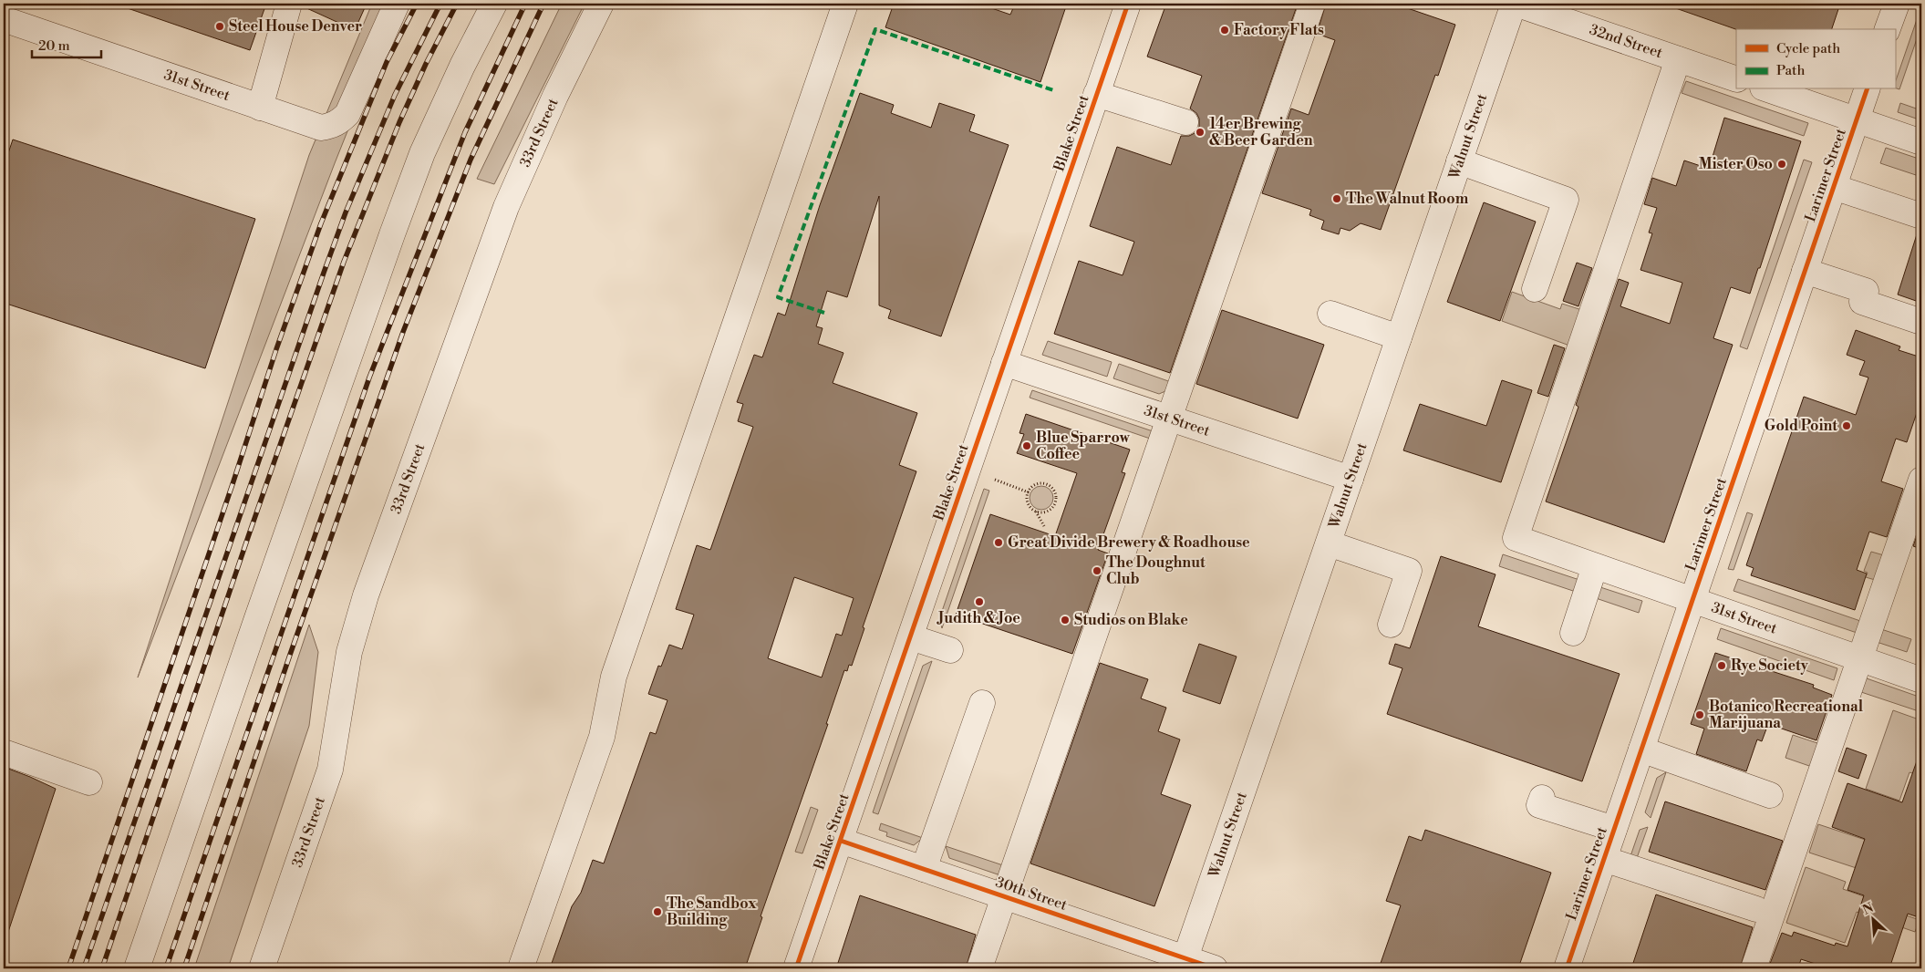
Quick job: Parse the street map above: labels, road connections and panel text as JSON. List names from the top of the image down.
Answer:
{
  "streets": {
    "street": [
      "32nd Street",
      "31st Street",
      "33rd Street",
      "Blake Street",
      "Walnut Street",
      "Larimer Street",
      "30th Street"
    ]
  },
  "crossings": [
    ["32nd Street", "31st Street"],
    ["32nd Street", "Walnut Street"],
    ["31st Street", "Blake Street"],
    ["31st Street", "Walnut Street"],
    ["31st Street", "Larimer Street"],
    ["Blake Street", "30th Street"],
    ["Walnut Street", "30th Street"]
  ],
  "places": [
    "Steel House Denver",
    "Factory Flats",
    "14er Brewing & Beer Garden",
    "Mister Oso",
    "The Walnut Room",
    "Gold Point",
    "Blue Sparrow Coffee",
    "Great Divide Brewery & Roadhouse",
    "The Doughnut Club",
    "Judith & Joe",
    "Studios on Blake",
    "Rye Society",
    "Botanico Recreational Marijuana",
    "The Sandbox Building"
  ],
  "legend": ["Cycle path", "Path"],
  "scale_bar": "20 m",
  "north": "top left"
}
